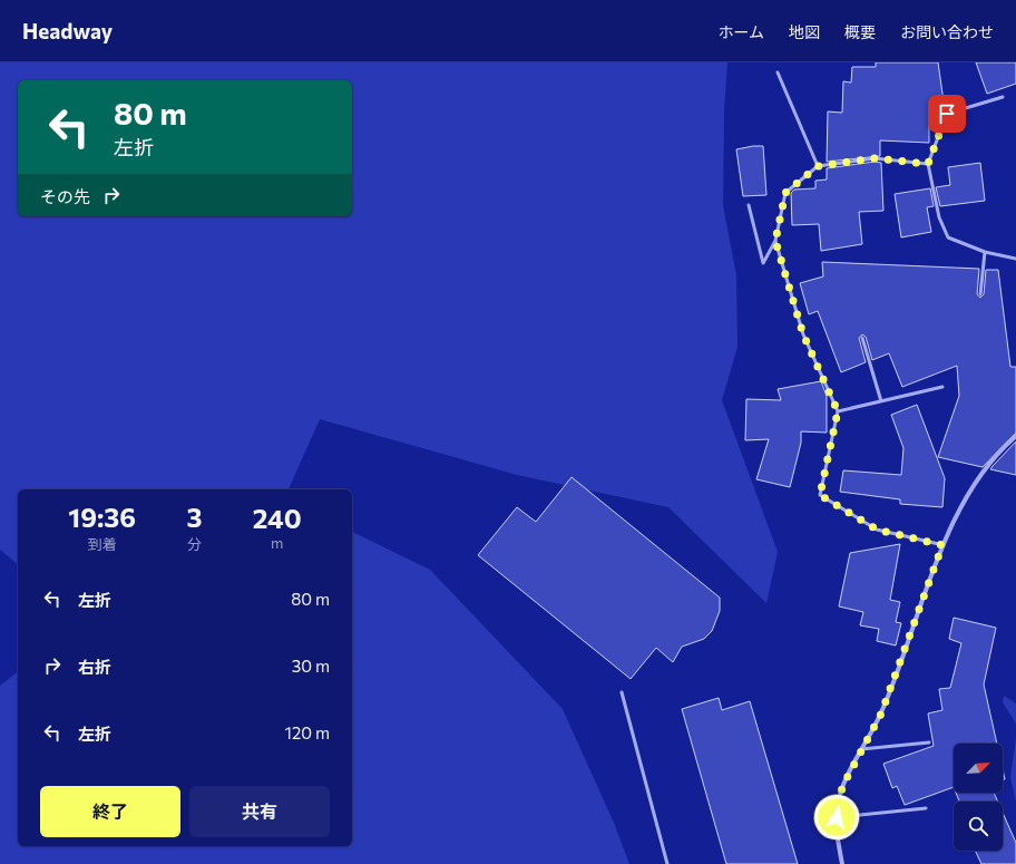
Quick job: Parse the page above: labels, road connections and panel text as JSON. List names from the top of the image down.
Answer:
{
  "north": "top right",
  "page": {
    "header": "Headway",
    "nav": [
      "ホーム",
      "地図",
      "概要",
      "お問い合わせ"
    ],
    "turn": ["80 m", "左折"],
    "then": "その先",
    "eta": [
      "19:36",
      "到着",
      "3",
      "分",
      "240",
      "m"
    ],
    "list": [
      {
        "name": "左折",
        "value": "80 m"
      },
      {
        "name": "右折",
        "value": "30 m"
      },
      {
        "name": "左折",
        "value": "120 m"
      }
    ],
    "buttons": ["終了", "共有"]
  }
}
